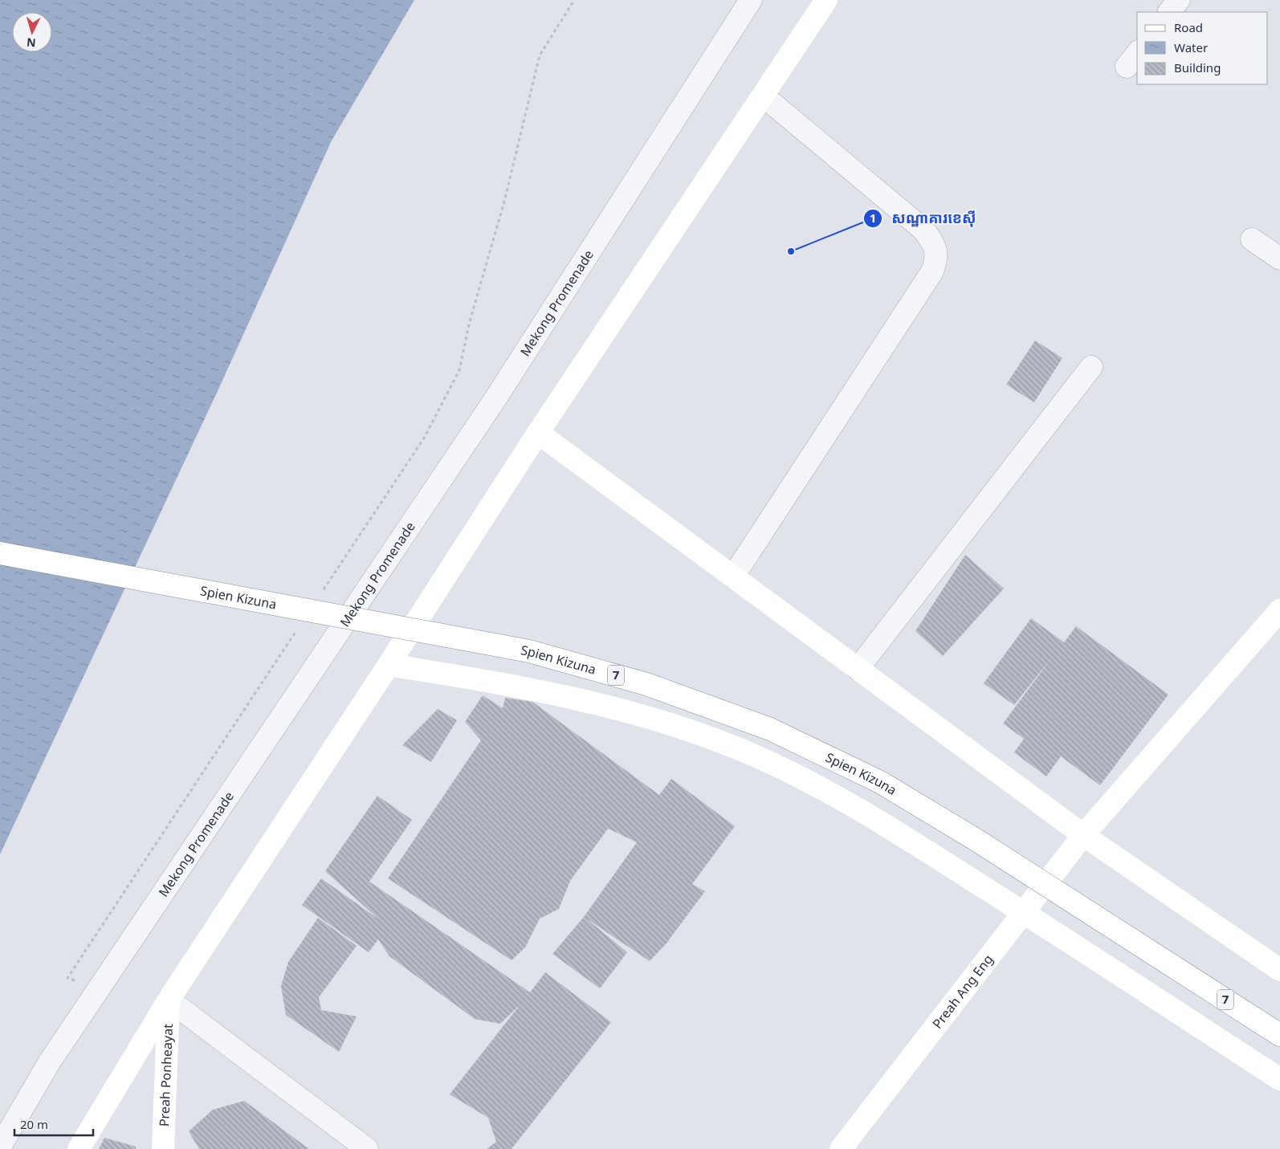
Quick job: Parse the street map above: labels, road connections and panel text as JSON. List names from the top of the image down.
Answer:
{
  "streets": {
    "main road": [
      "Spien Kizuna",
      "7",
      "Preah Ang Eng",
      "Preah Ponheayat"
    ],
    "street": ["Mekong Promenade"]
  },
  "places": ["សណ្ឋាគារខេសុី"],
  "legend": ["Road", "Water", "Building"],
  "scale_bar": "20 m",
  "north": "bottom"
}
